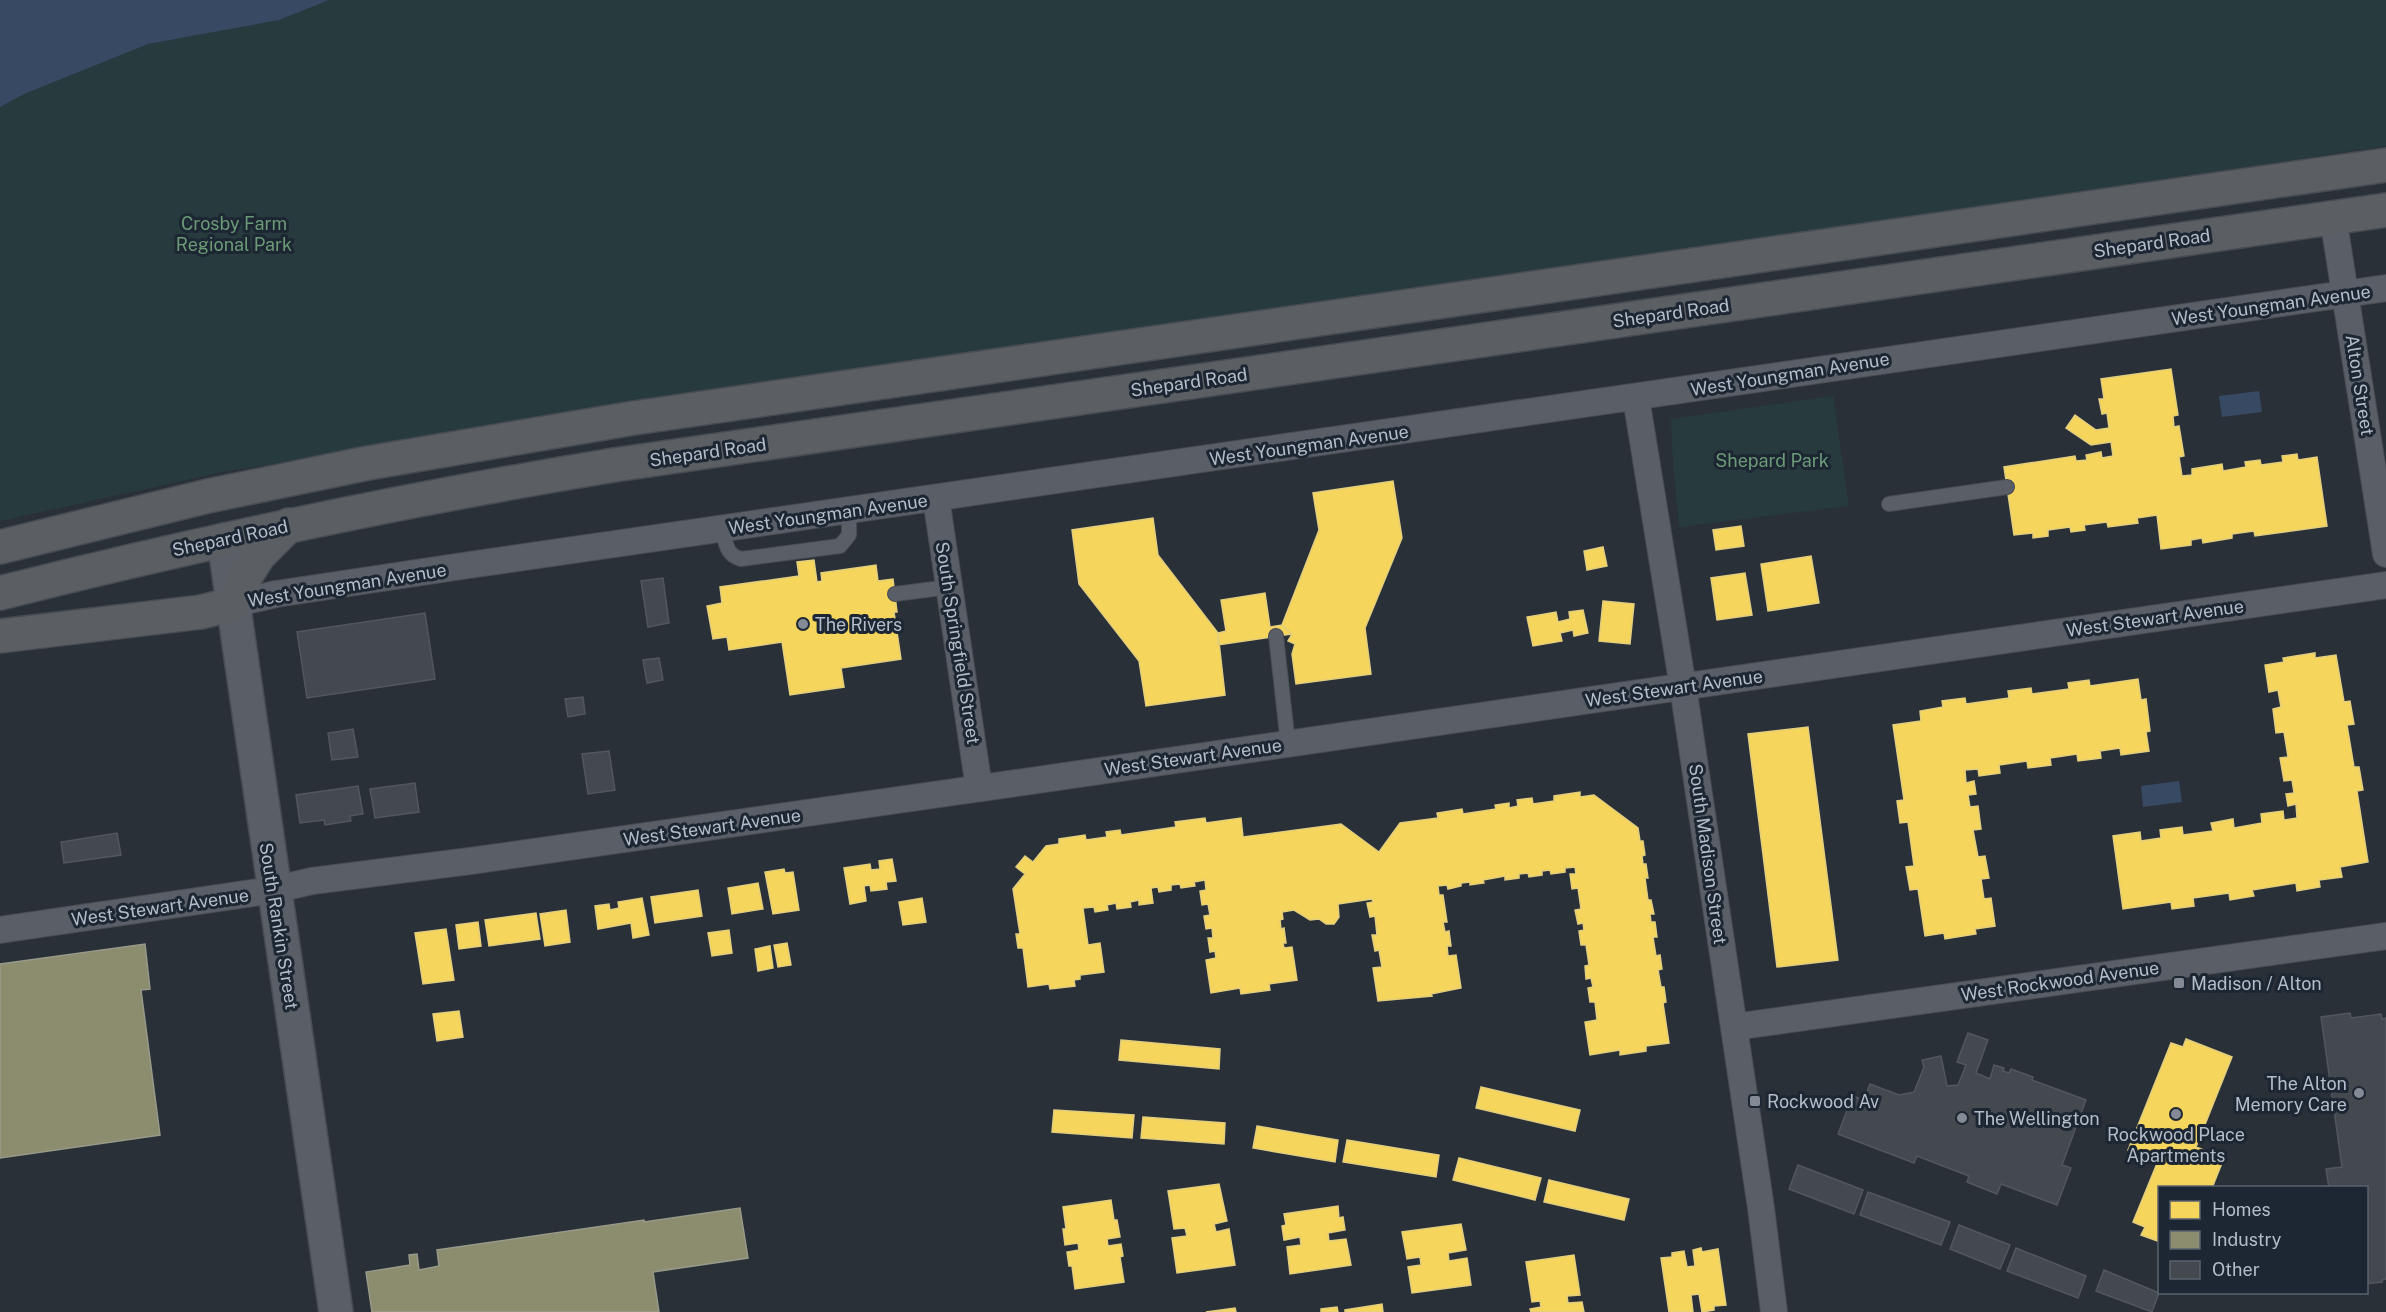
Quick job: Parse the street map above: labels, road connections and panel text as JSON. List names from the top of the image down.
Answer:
{
  "streets": {
    "highway": ["Shepard Road"],
    "street": [
      "West Youngman Avenue",
      "Alton Street",
      "West Stewart Avenue",
      "South Springfield Street",
      "South Madison Street",
      "South Rankin Street",
      "West Rockwood Avenue"
    ]
  },
  "crossings": [
    ["Shepard Road", "Alton Street"],
    ["Shepard Road", "South Rankin Street"],
    ["West Youngman Avenue", "Alton Street"],
    ["West Youngman Avenue", "South Springfield Street"],
    ["West Youngman Avenue", "South Madison Street"],
    ["West Youngman Avenue", "South Rankin Street"],
    ["West Stewart Avenue", "South Springfield Street"],
    ["West Stewart Avenue", "South Madison Street"],
    ["West Stewart Avenue", "South Rankin Street"],
    ["South Madison Street", "West Rockwood Avenue"]
  ],
  "parks": ["Crosby Farm Regional Park", "Shepard Park"],
  "places": {
    "other": [
      "The Rivers",
      "The Alton Memory Care",
      "Rockwood Place Apartments",
      "The Wellington"
    ],
    "transit": ["Madison / Alton", "Rockwood Av"]
  },
  "legend": ["Homes", "Industry", "Other"]
}
